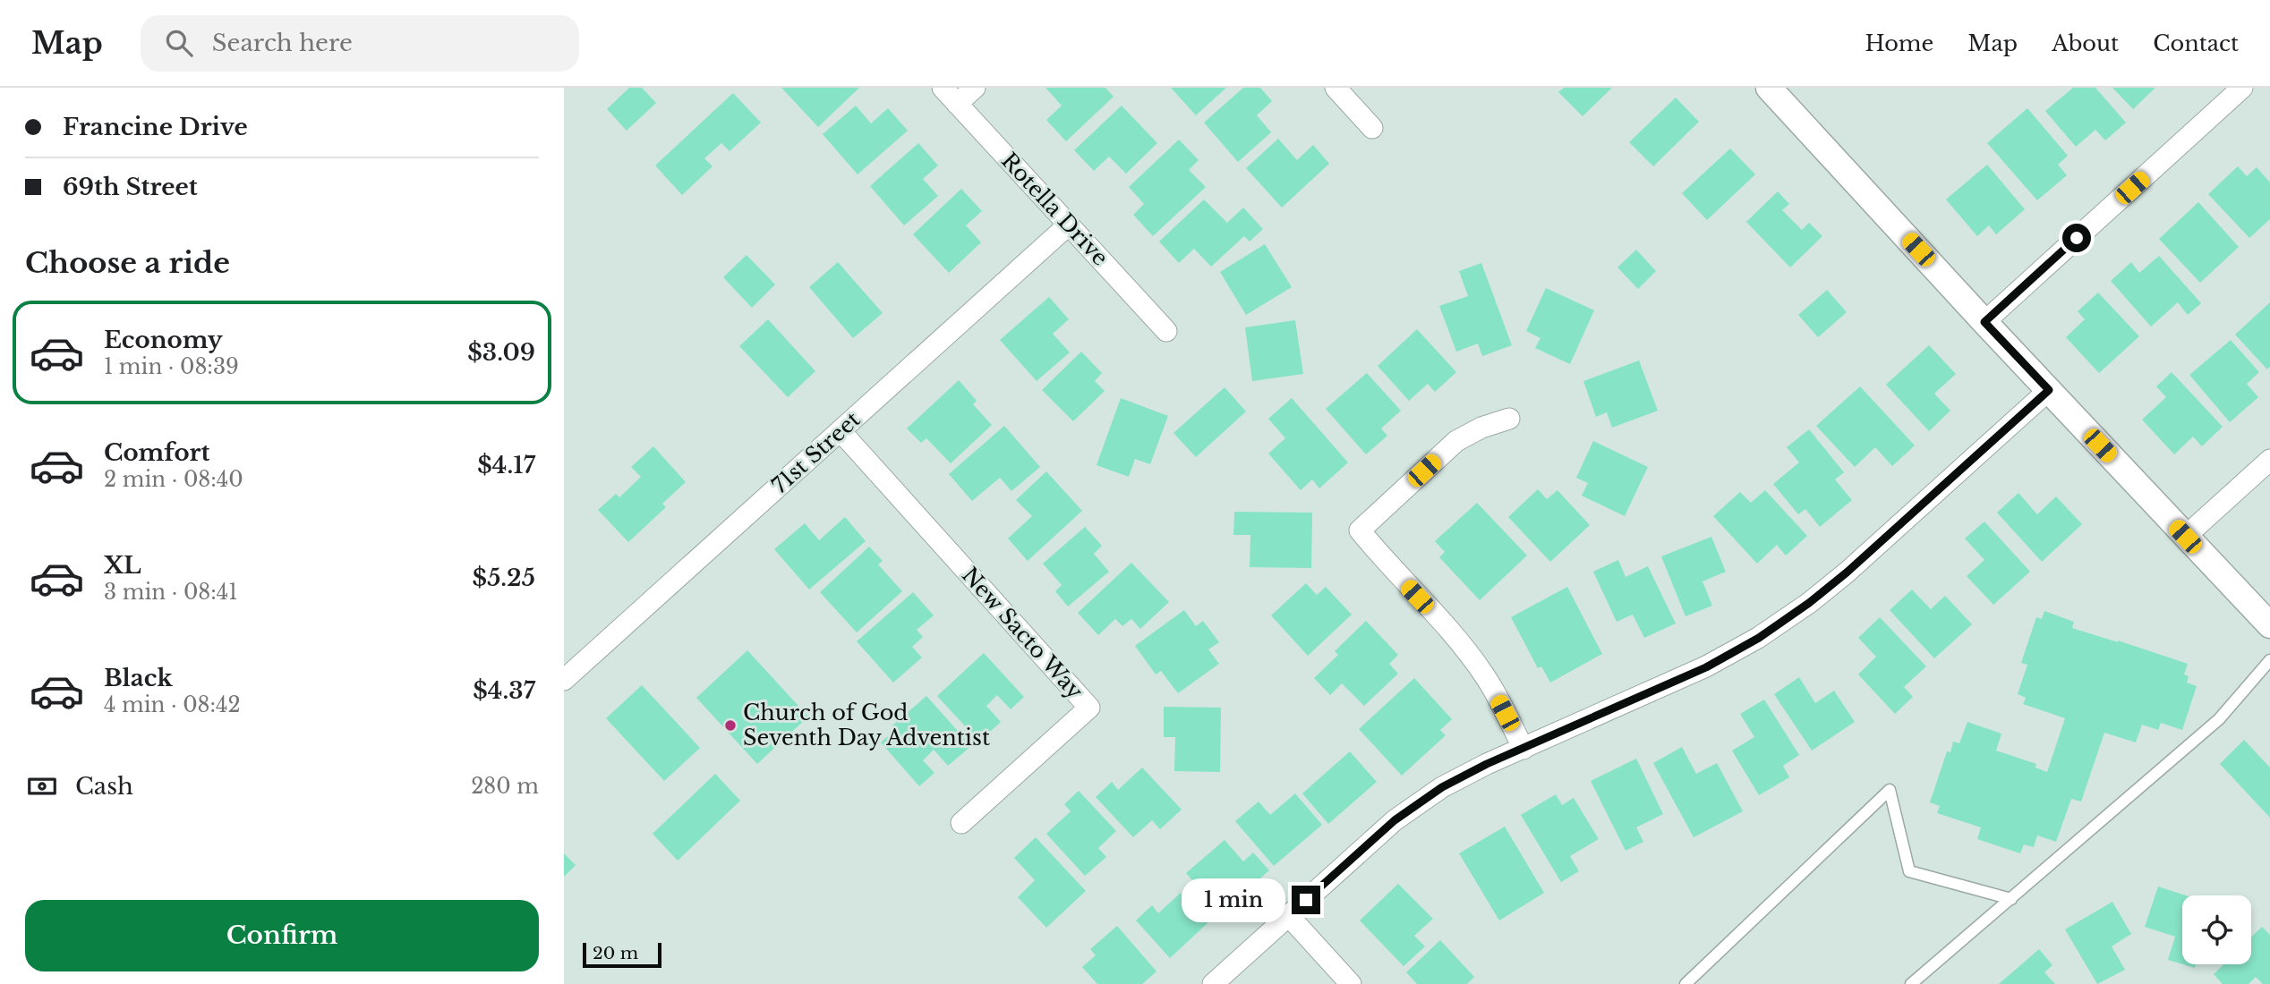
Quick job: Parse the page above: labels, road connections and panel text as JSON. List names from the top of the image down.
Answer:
{
  "streets": {
    "street": ["Rotella Drive", "71st Street", "New Sacto Way"]
  },
  "crossings": [
    ["Rotella Drive", "71st Street"],
    ["71st Street", "New Sacto Way"]
  ],
  "places": ["Church of God Seventh Day Adventist"],
  "scale_bar": "20 m",
  "page": {
    "header": "Map",
    "search": "Search here",
    "nav": [
      "Home",
      "Map",
      "About",
      "Contact"
    ],
    "banner": ["Francine Drive", "69th Street"],
    "heading": "Choose a ride",
    "list": [
      {
        "name": "Economy",
        "note": "1 min · 08:39",
        "value": "$3.09"
      },
      {
        "name": "Comfort",
        "note": "2 min · 08:40",
        "value": "$4.17"
      },
      {
        "name": "XL",
        "note": "3 min · 08:41",
        "value": "$5.25"
      },
      {
        "name": "Black",
        "note": "4 min · 08:42",
        "value": "$4.37"
      }
    ],
    "pay": ["Cash", "280 m"],
    "bubble": "1 min",
    "buttons": "Confirm",
    "scale": "20 m"
  }
}
